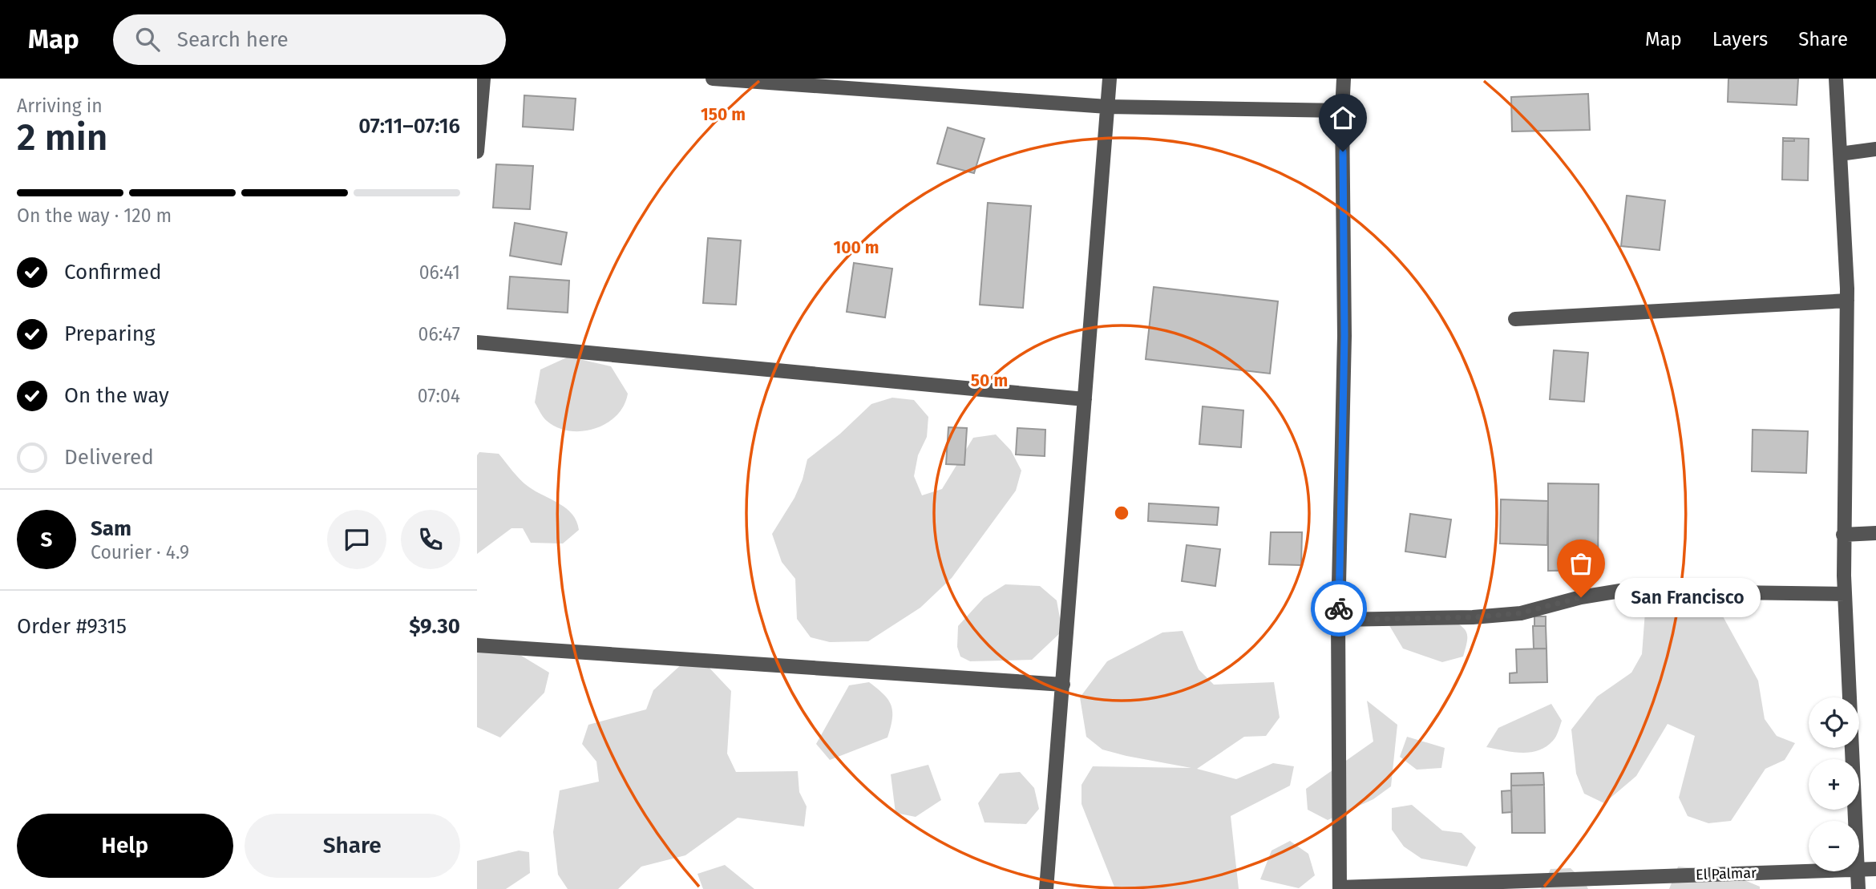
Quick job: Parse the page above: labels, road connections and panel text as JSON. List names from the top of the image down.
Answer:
{
  "streets": {
    "street": ["El Palmar"]
  },
  "places": ["San Francisco"],
  "page": {
    "header": "Map",
    "search": "Search here",
    "nav": ["Map", "Layers", "Share"],
    "heading": ["2 min", "Arriving in", "07:11–07:16"],
    "panel": [
      "Sam",
      "Courier · 4.9",
      "Order #9315",
      "$9.30"
    ],
    "bar": "On the way · 120 m",
    "list": [
      ["Confirmed", "06:41"],
      ["Preparing", "06:47"],
      ["On the way", "07:04"],
      "Delivered"
    ],
    "round": "S",
    "bubble": "San Francisco",
    "map_buttons": ["+", "−"],
    "buttons": ["Help", "Share"]
  },
  "rings": ["150 m", "100 m", "50 m"]
}
